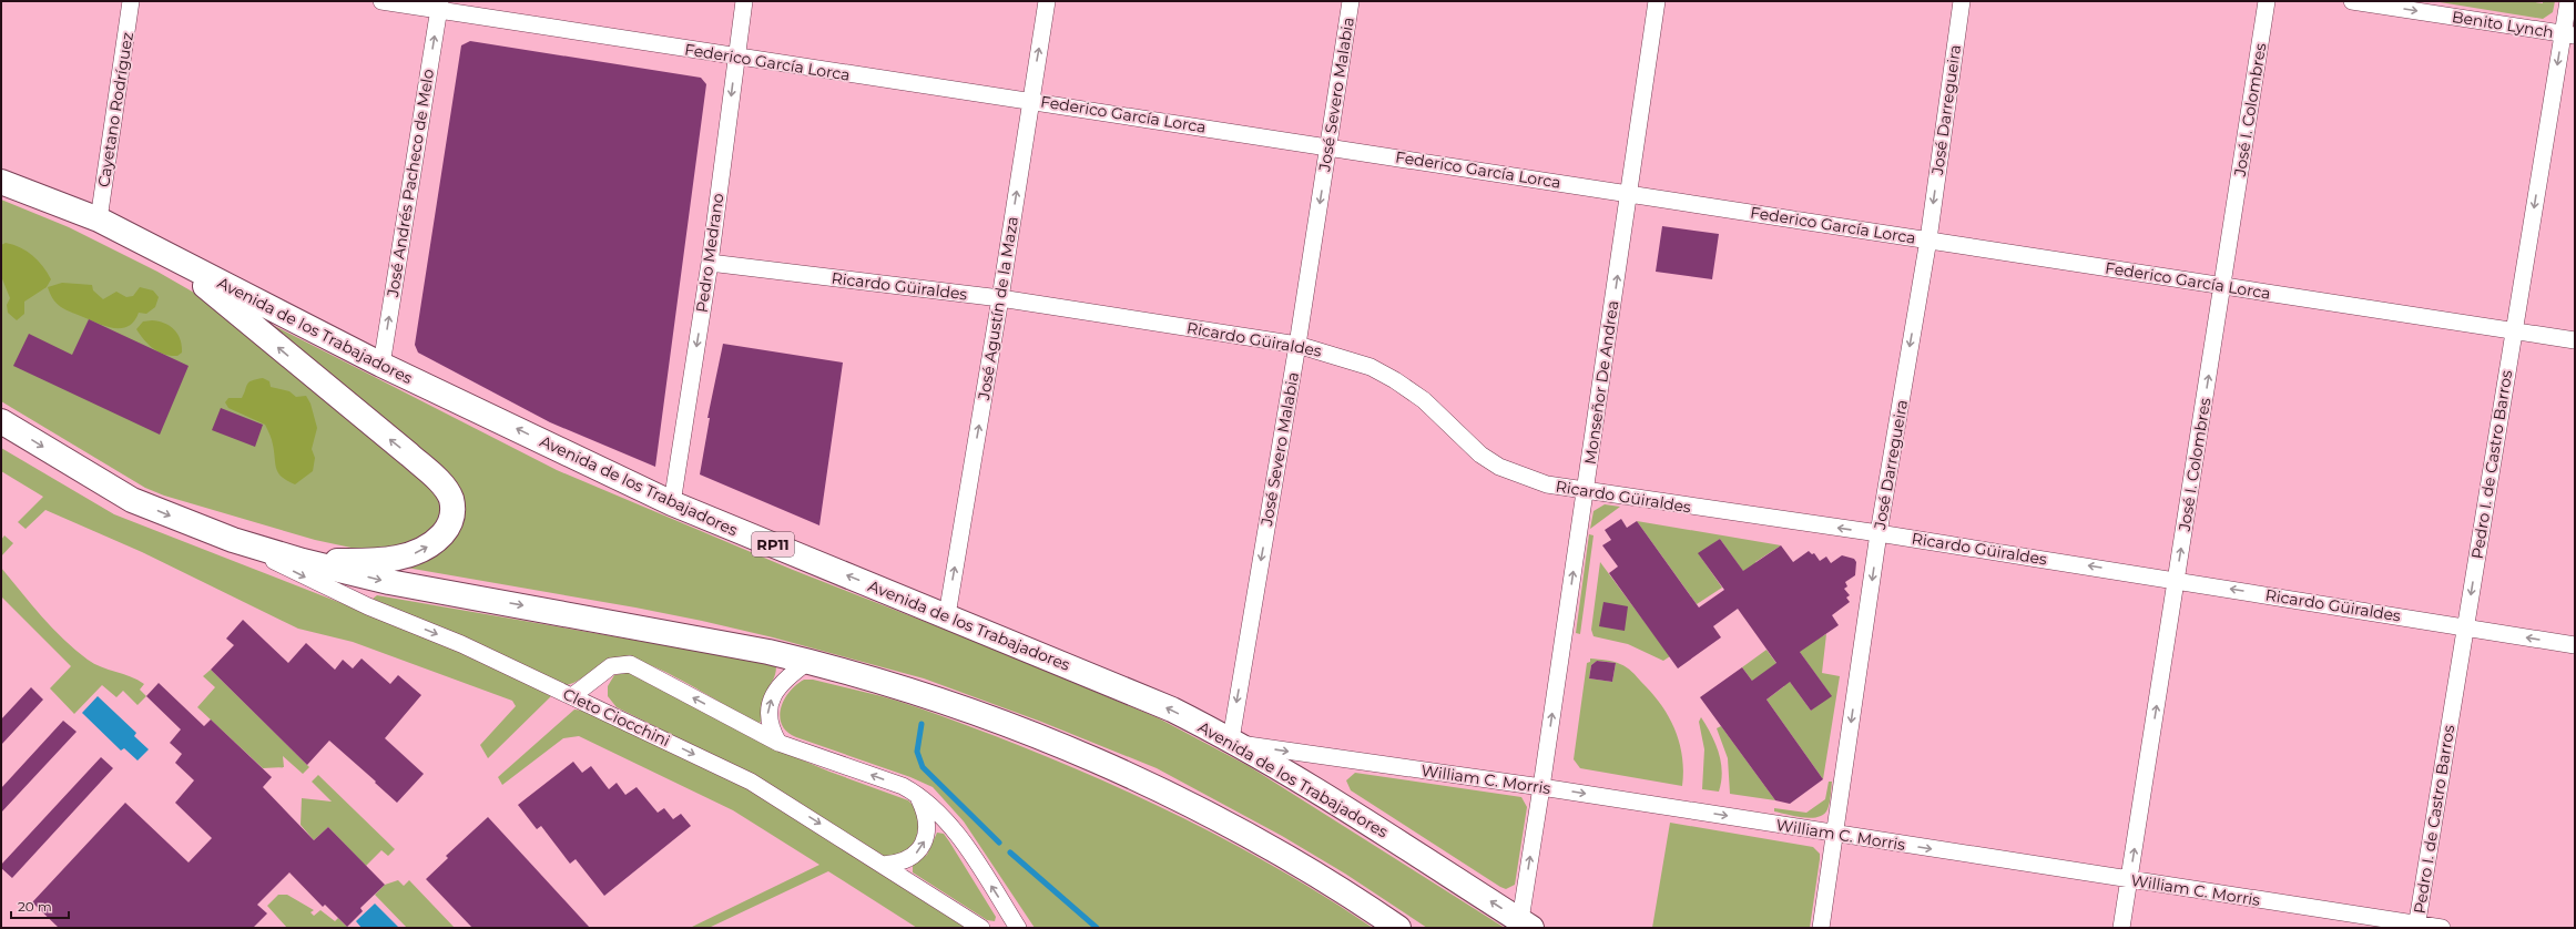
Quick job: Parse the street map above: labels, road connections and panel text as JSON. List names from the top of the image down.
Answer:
{
  "streets": {
    "main road": ["Avenida de los Trabajadores", "RP11"],
    "street": [
      "Benito Lynch",
      "Federico García Lorca",
      "José Severo Malabia",
      "Cayetano Rodríguez",
      "José Darregueira",
      "José I. Colombres",
      "José Andrés Pacheco de Melo",
      "Pedro Medrano",
      "Ricardo Güiraldes",
      "José Agustín de la Maza",
      "Monseñor De Andrea",
      "Pedro I. de Castro Barros",
      "Cleto Ciocchini",
      "William C. Morris"
    ]
  },
  "crossings": [
    ["Benito Lynch", "Pedro I. de Castro Barros"],
    ["Federico García Lorca", "José Severo Malabia"],
    ["Federico García Lorca", "José Darregueira"],
    ["Federico García Lorca", "José I. Colombres"],
    ["Federico García Lorca", "José Andrés Pacheco de Melo"],
    ["Federico García Lorca", "Pedro Medrano"],
    ["Federico García Lorca", "José Agustín de la Maza"],
    ["Federico García Lorca", "Monseñor De Andrea"],
    ["Federico García Lorca", "Pedro I. de Castro Barros"],
    ["José Severo Malabia", "Ricardo Güiraldes"],
    ["José Severo Malabia", "Avenida de los Trabajadores"],
    ["José Severo Malabia", "William C. Morris"],
    ["Cayetano Rodríguez", "Avenida de los Trabajadores"],
    ["José Darregueira", "Ricardo Güiraldes"],
    ["José Darregueira", "William C. Morris"],
    ["José I. Colombres", "Ricardo Güiraldes"],
    ["José I. Colombres", "William C. Morris"],
    ["José Andrés Pacheco de Melo", "Avenida de los Trabajadores"],
    ["Pedro Medrano", "Ricardo Güiraldes"],
    ["Pedro Medrano", "Avenida de los Trabajadores"],
    ["Ricardo Güiraldes", "José Agustín de la Maza"],
    ["Ricardo Güiraldes", "Monseñor De Andrea"],
    ["Ricardo Güiraldes", "Pedro I. de Castro Barros"],
    ["José Agustín de la Maza", "Avenida de los Trabajadores"],
    ["Avenida de los Trabajadores", "Monseñor De Andrea"],
    ["Avenida de los Trabajadores", "William C. Morris"],
    ["Monseñor De Andrea", "William C. Morris"],
    ["Pedro I. de Castro Barros", "William C. Morris"]
  ],
  "one_way": [
    "Benito Lynch",
    "José Severo Malabia",
    "José Darregueira",
    "José I. Colombres",
    "José Andrés Pacheco de Melo",
    "Pedro Medrano",
    "Ricardo Güiraldes",
    "José Agustín de la Maza",
    "Monseñor De Andrea",
    "Pedro I. de Castro Barros",
    "Cleto Ciocchini",
    "William C. Morris"
  ],
  "scale_bar": "20 m"
}
